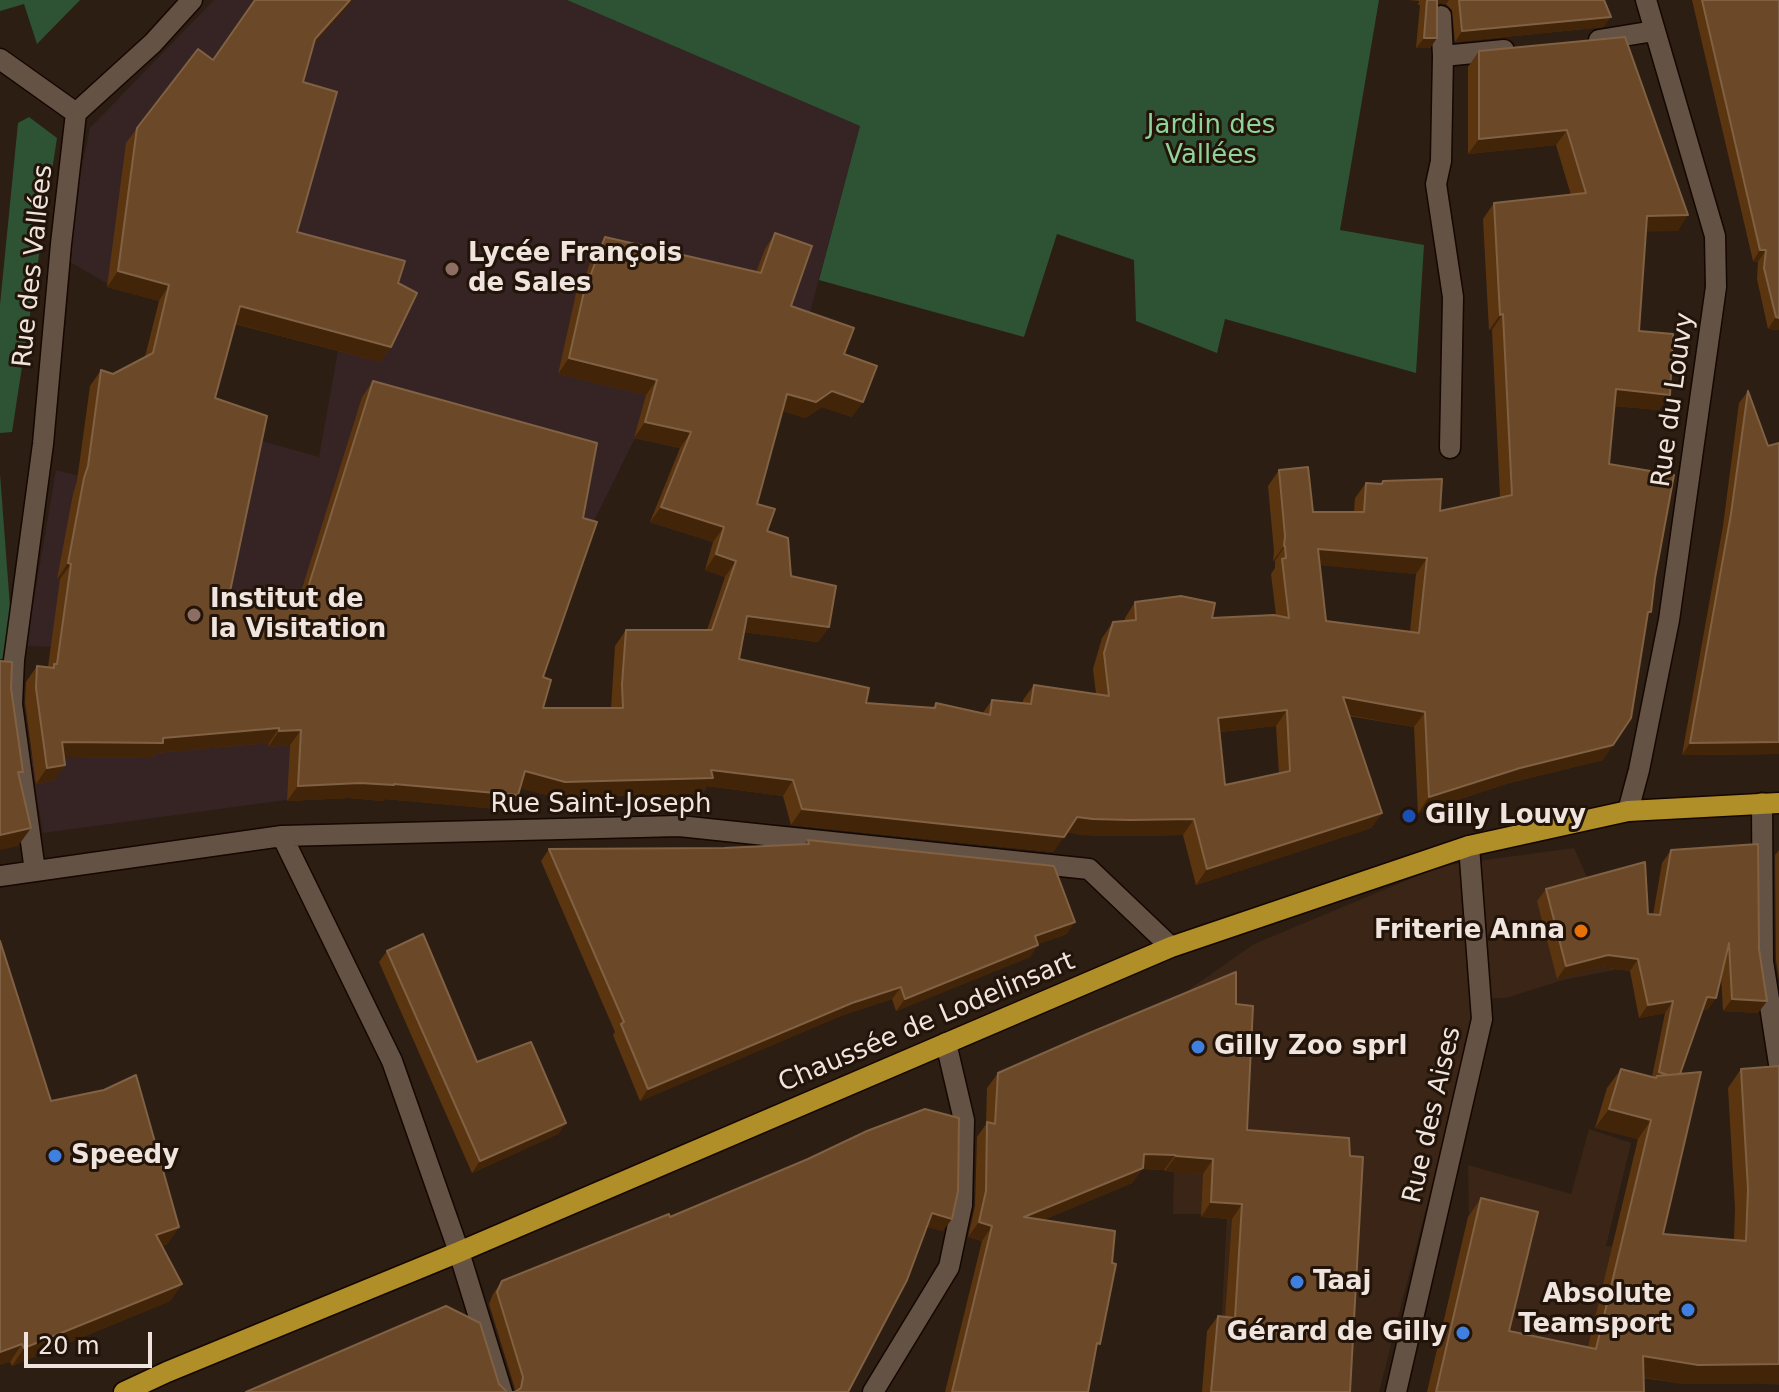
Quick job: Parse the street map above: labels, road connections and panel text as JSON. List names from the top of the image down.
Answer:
{
  "streets": {
    "main road": ["Chaussée de Lodelinsart"],
    "street": [
      "Rue des Vallées",
      "Rue du Louvy",
      "Rue Saint-Joseph",
      "Rue des Aises"
    ]
  },
  "crossings": [
    ["Rue des Vallées", "Rue Saint-Joseph"],
    ["Rue du Louvy", "Chaussée de Lodelinsart"],
    ["Rue Saint-Joseph", "Chaussée de Lodelinsart"],
    ["Chaussée de Lodelinsart", "Rue des Aises"]
  ],
  "parks": ["Jardin des Vallées"],
  "places": [
    "Lycée François de Sales",
    "Institut de la Visitation",
    "Gilly Louvy",
    "Friterie Anna",
    "Gilly Zoo sprl",
    "Speedy",
    "Taaj",
    "Absolute Teamsport",
    "Gérard de Gilly"
  ],
  "scale_bar": "20 m"
}
